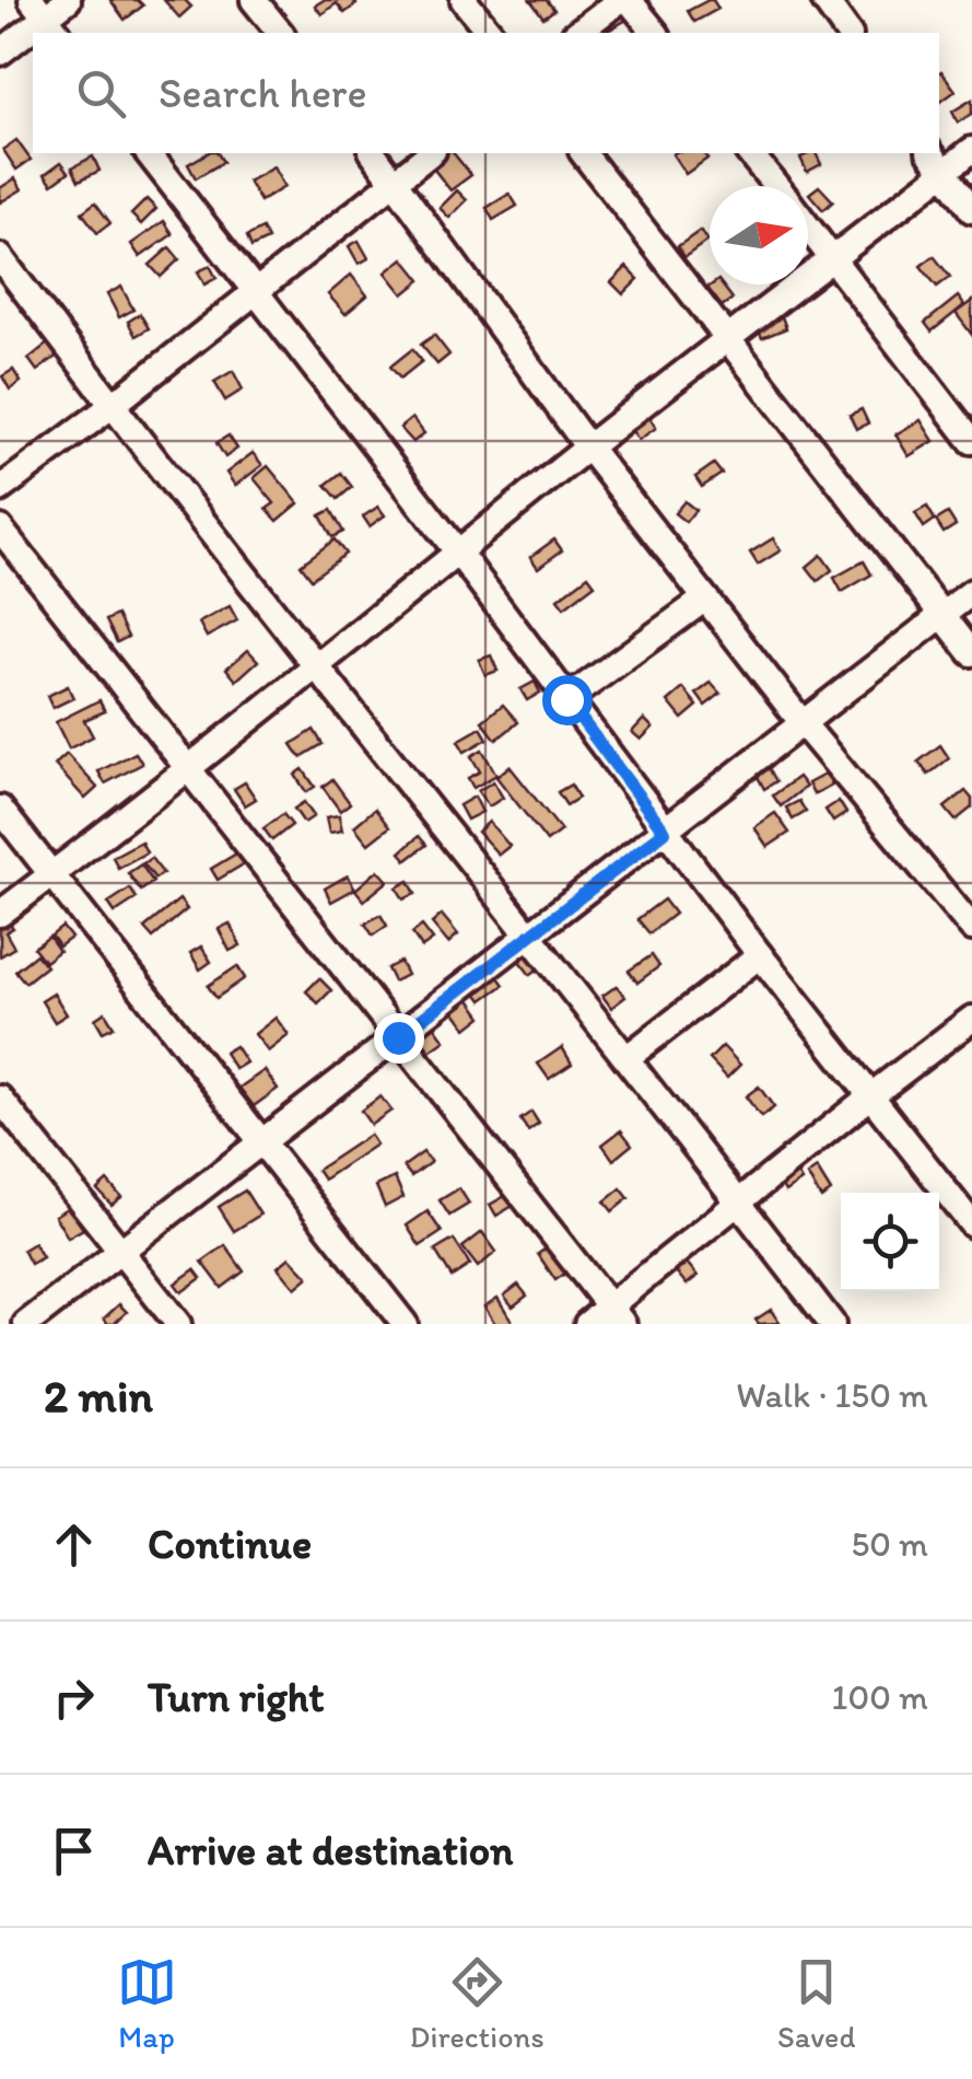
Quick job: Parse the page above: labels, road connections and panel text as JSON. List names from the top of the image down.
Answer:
{
  "north": "right",
  "page": {
    "search": "Search here",
    "heading": ["2 min", "Walk · 150 m"],
    "list": [
      ["Continue", "50 m"],
      ["Turn right", "100 m"],
      "Arrive at destination"
    ],
    "nav": ["Map", "Directions", "Saved"]
  }
}
